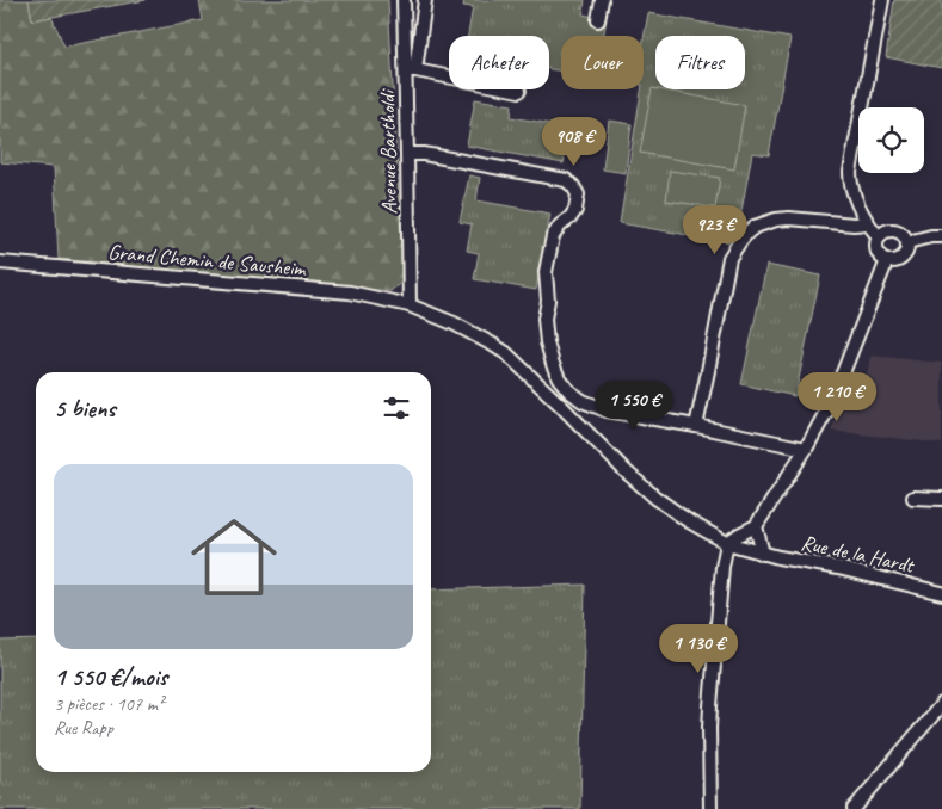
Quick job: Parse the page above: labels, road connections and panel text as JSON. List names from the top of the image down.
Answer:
{
  "streets": {
    "street": ["Avenue Bartholdi", "Grand Chemin de Sausheim", "Rue de la Hardt"]
  },
  "crossings": [
    ["Avenue Bartholdi", "Grand Chemin de Sausheim"],
    ["Avenue Bartholdi", "Rue de la Hardt"],
    ["Grand Chemin de Sausheim", "Rue de la Hardt"]
  ],
  "page": {
    "chip": ["Acheter", "Louer", "Filtres"],
    "price": [
      "908 €",
      "923 €",
      "1 210 €",
      "1 550 €",
      "1 130 €"
    ],
    "heading": "5 biens",
    "list": [
      {
        "name": "1 550 €/mois",
        "note": "3 pièces · 107 m² · Rue Rapp"
      }
    ]
  }
}
